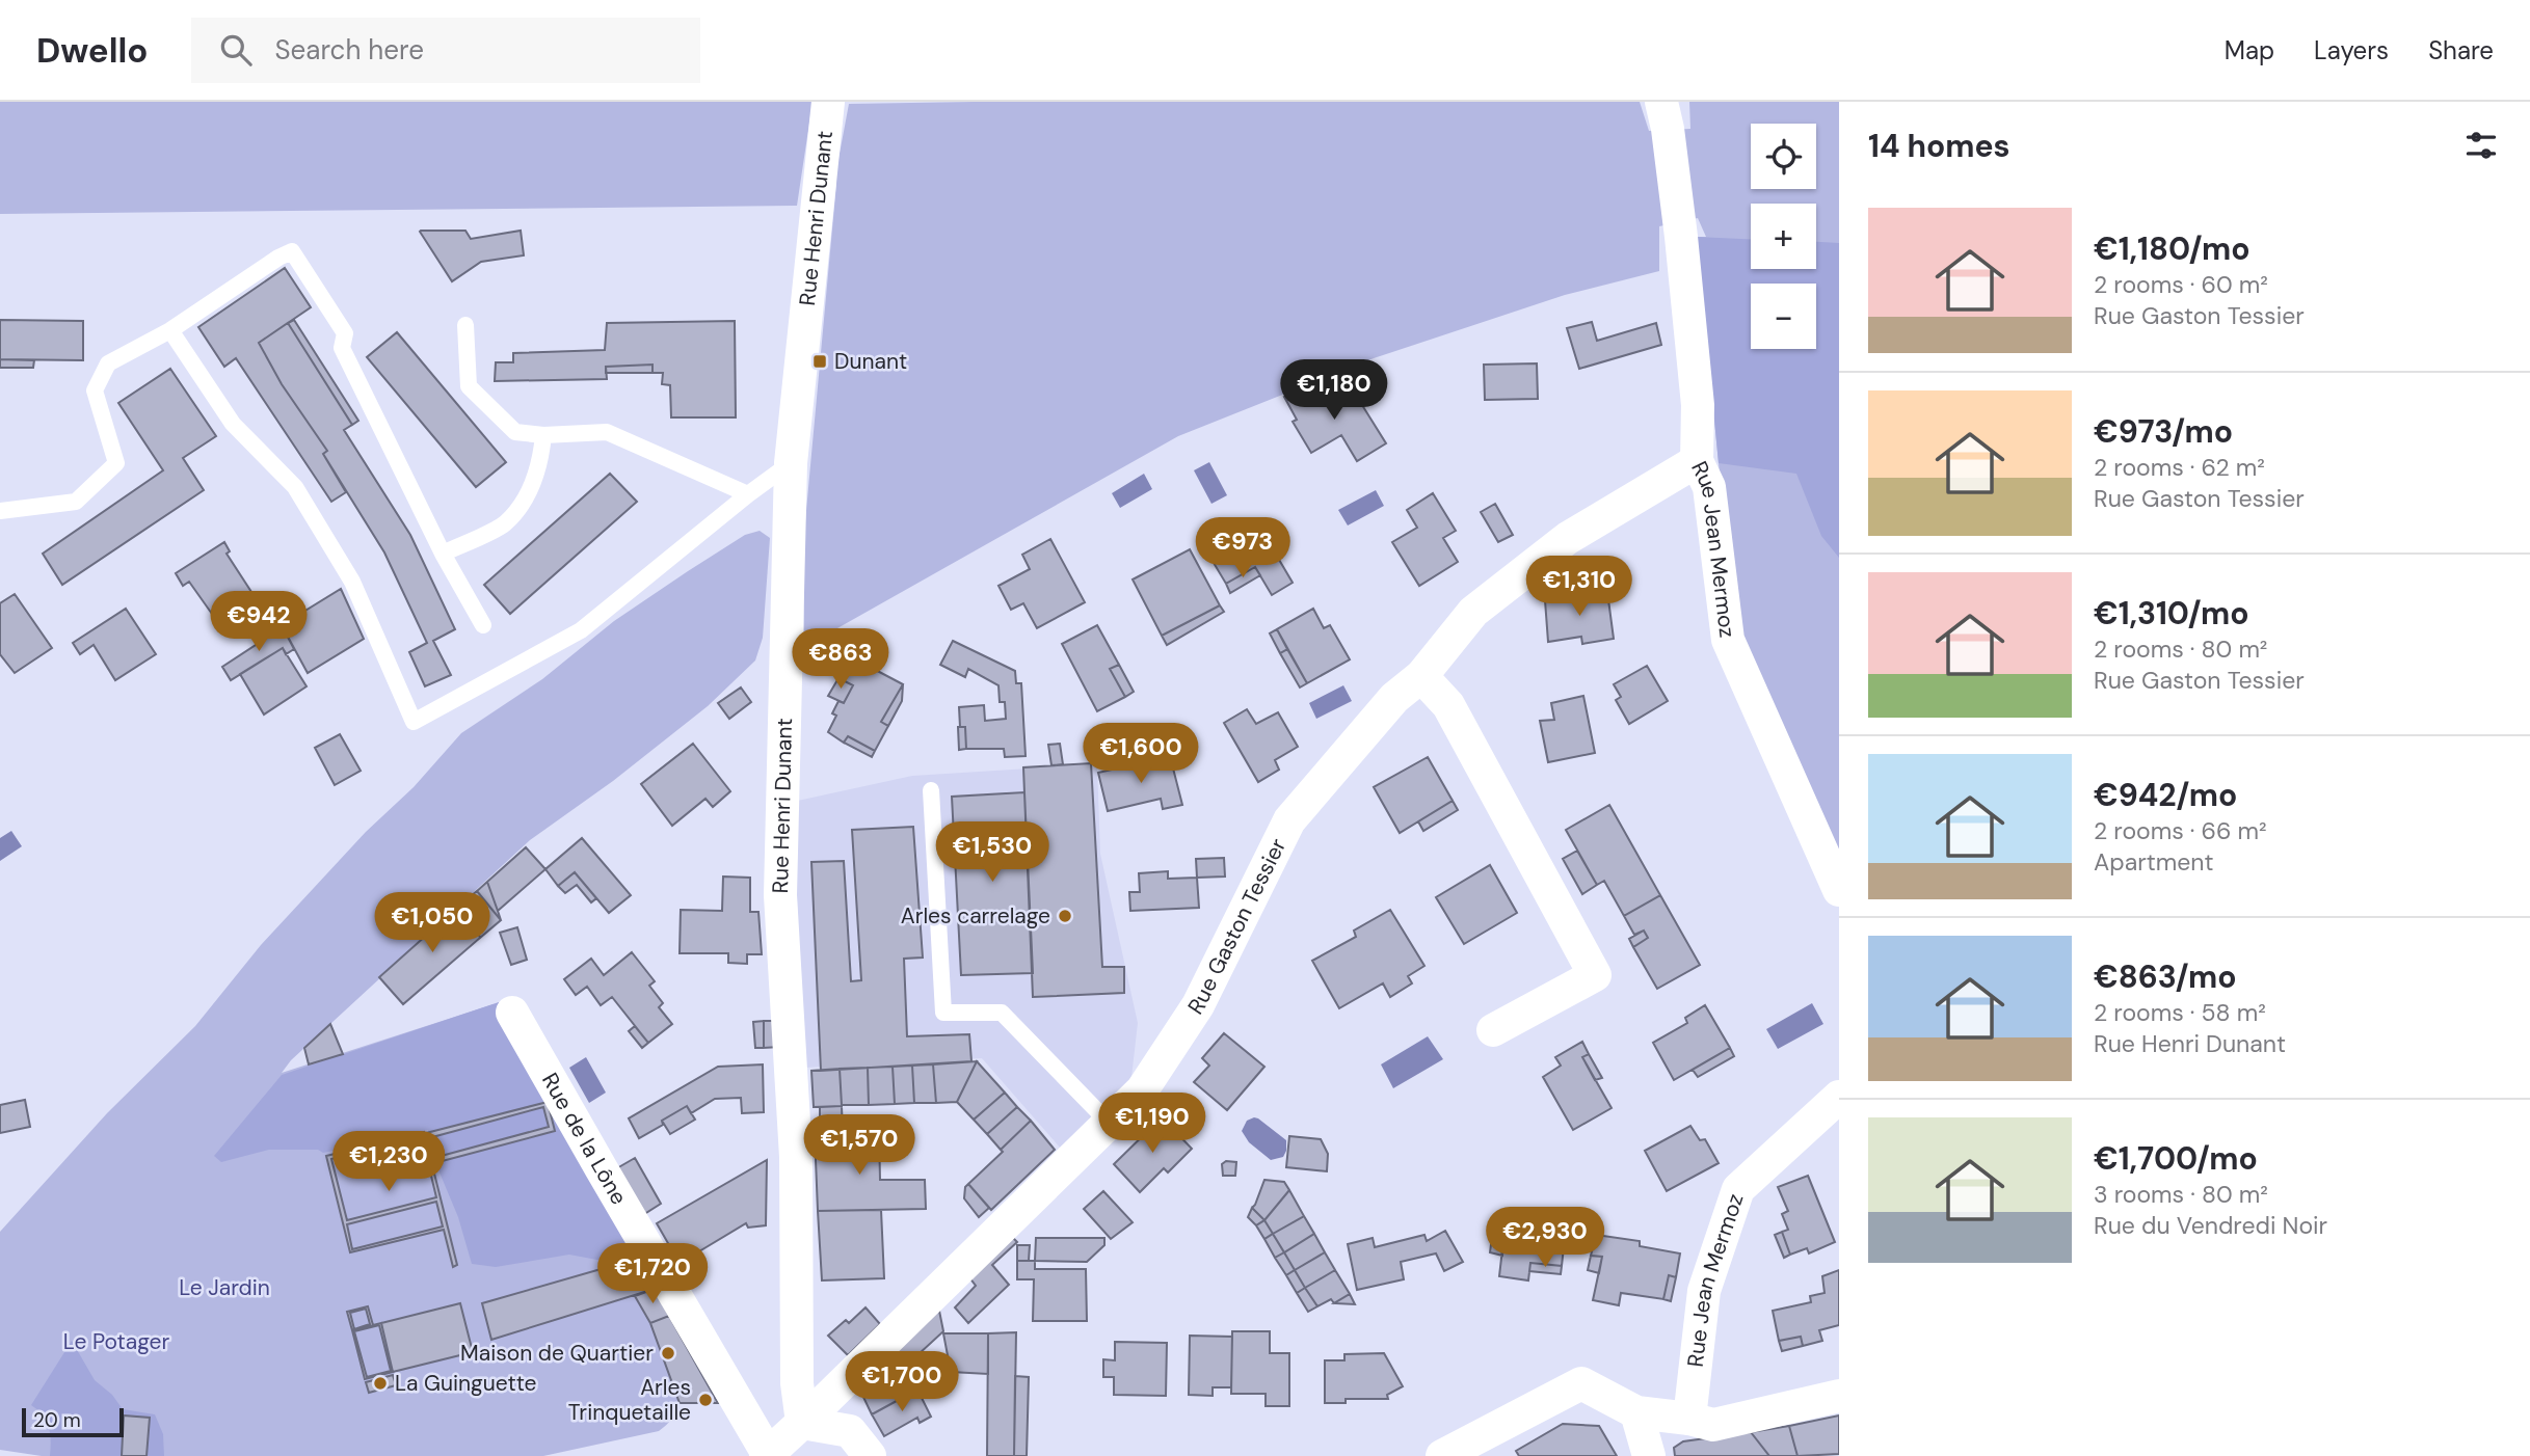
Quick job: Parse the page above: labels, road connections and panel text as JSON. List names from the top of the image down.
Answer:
{
  "streets": {
    "street": [
      "Rue Henri Dunant",
      "Rue Jean Mermoz",
      "Rue Gaston Tessier",
      "Rue de la Lône"
    ]
  },
  "crossings": [
    ["Rue Henri Dunant", "Rue Gaston Tessier"],
    ["Rue Jean Mermoz", "Rue Gaston Tessier"],
    ["Rue Gaston Tessier", "Rue de la Lône"]
  ],
  "parks": ["Le Jardin", "Le Potager"],
  "places": {
    "transit": ["Dunant"],
    "other": [
      "Arles carrelage",
      "Maison de Quartier",
      "La Guinguette",
      "Arles Trinquetaille"
    ]
  },
  "scale_bar": "20 m",
  "page": {
    "header": "Dwello",
    "search": "Search here",
    "nav": ["Map", "Layers", "Share"],
    "heading": "14 homes",
    "map_buttons": ["+", "−"],
    "list": [
      {
        "name": "€1,180/mo",
        "note": "2 rooms · 60 m² · Rue Gaston Tessier"
      },
      {
        "name": "€973/mo",
        "note": "2 rooms · 62 m² · Rue Gaston Tessier"
      },
      {
        "name": "€1,310/mo",
        "note": "2 rooms · 80 m² · Rue Gaston Tessier"
      },
      {
        "name": "€942/mo",
        "note": "2 rooms · 66 m² · Apartment"
      },
      {
        "name": "€863/mo",
        "note": "2 rooms · 58 m² · Rue Henri Dunant"
      },
      {
        "name": "€1,700/mo",
        "note": "3 rooms · 80 m² · Rue du Vendredi Noir"
      }
    ],
    "price": [
      "€1,180",
      "€973",
      "€1,310",
      "€942",
      "€863",
      "€1,600",
      "€1,530",
      "€1,050",
      "€1,190",
      "€1,570",
      "€1,230",
      "€2,930",
      "€1,720",
      "€1,700"
    ],
    "scale": "20 m"
  }
}
